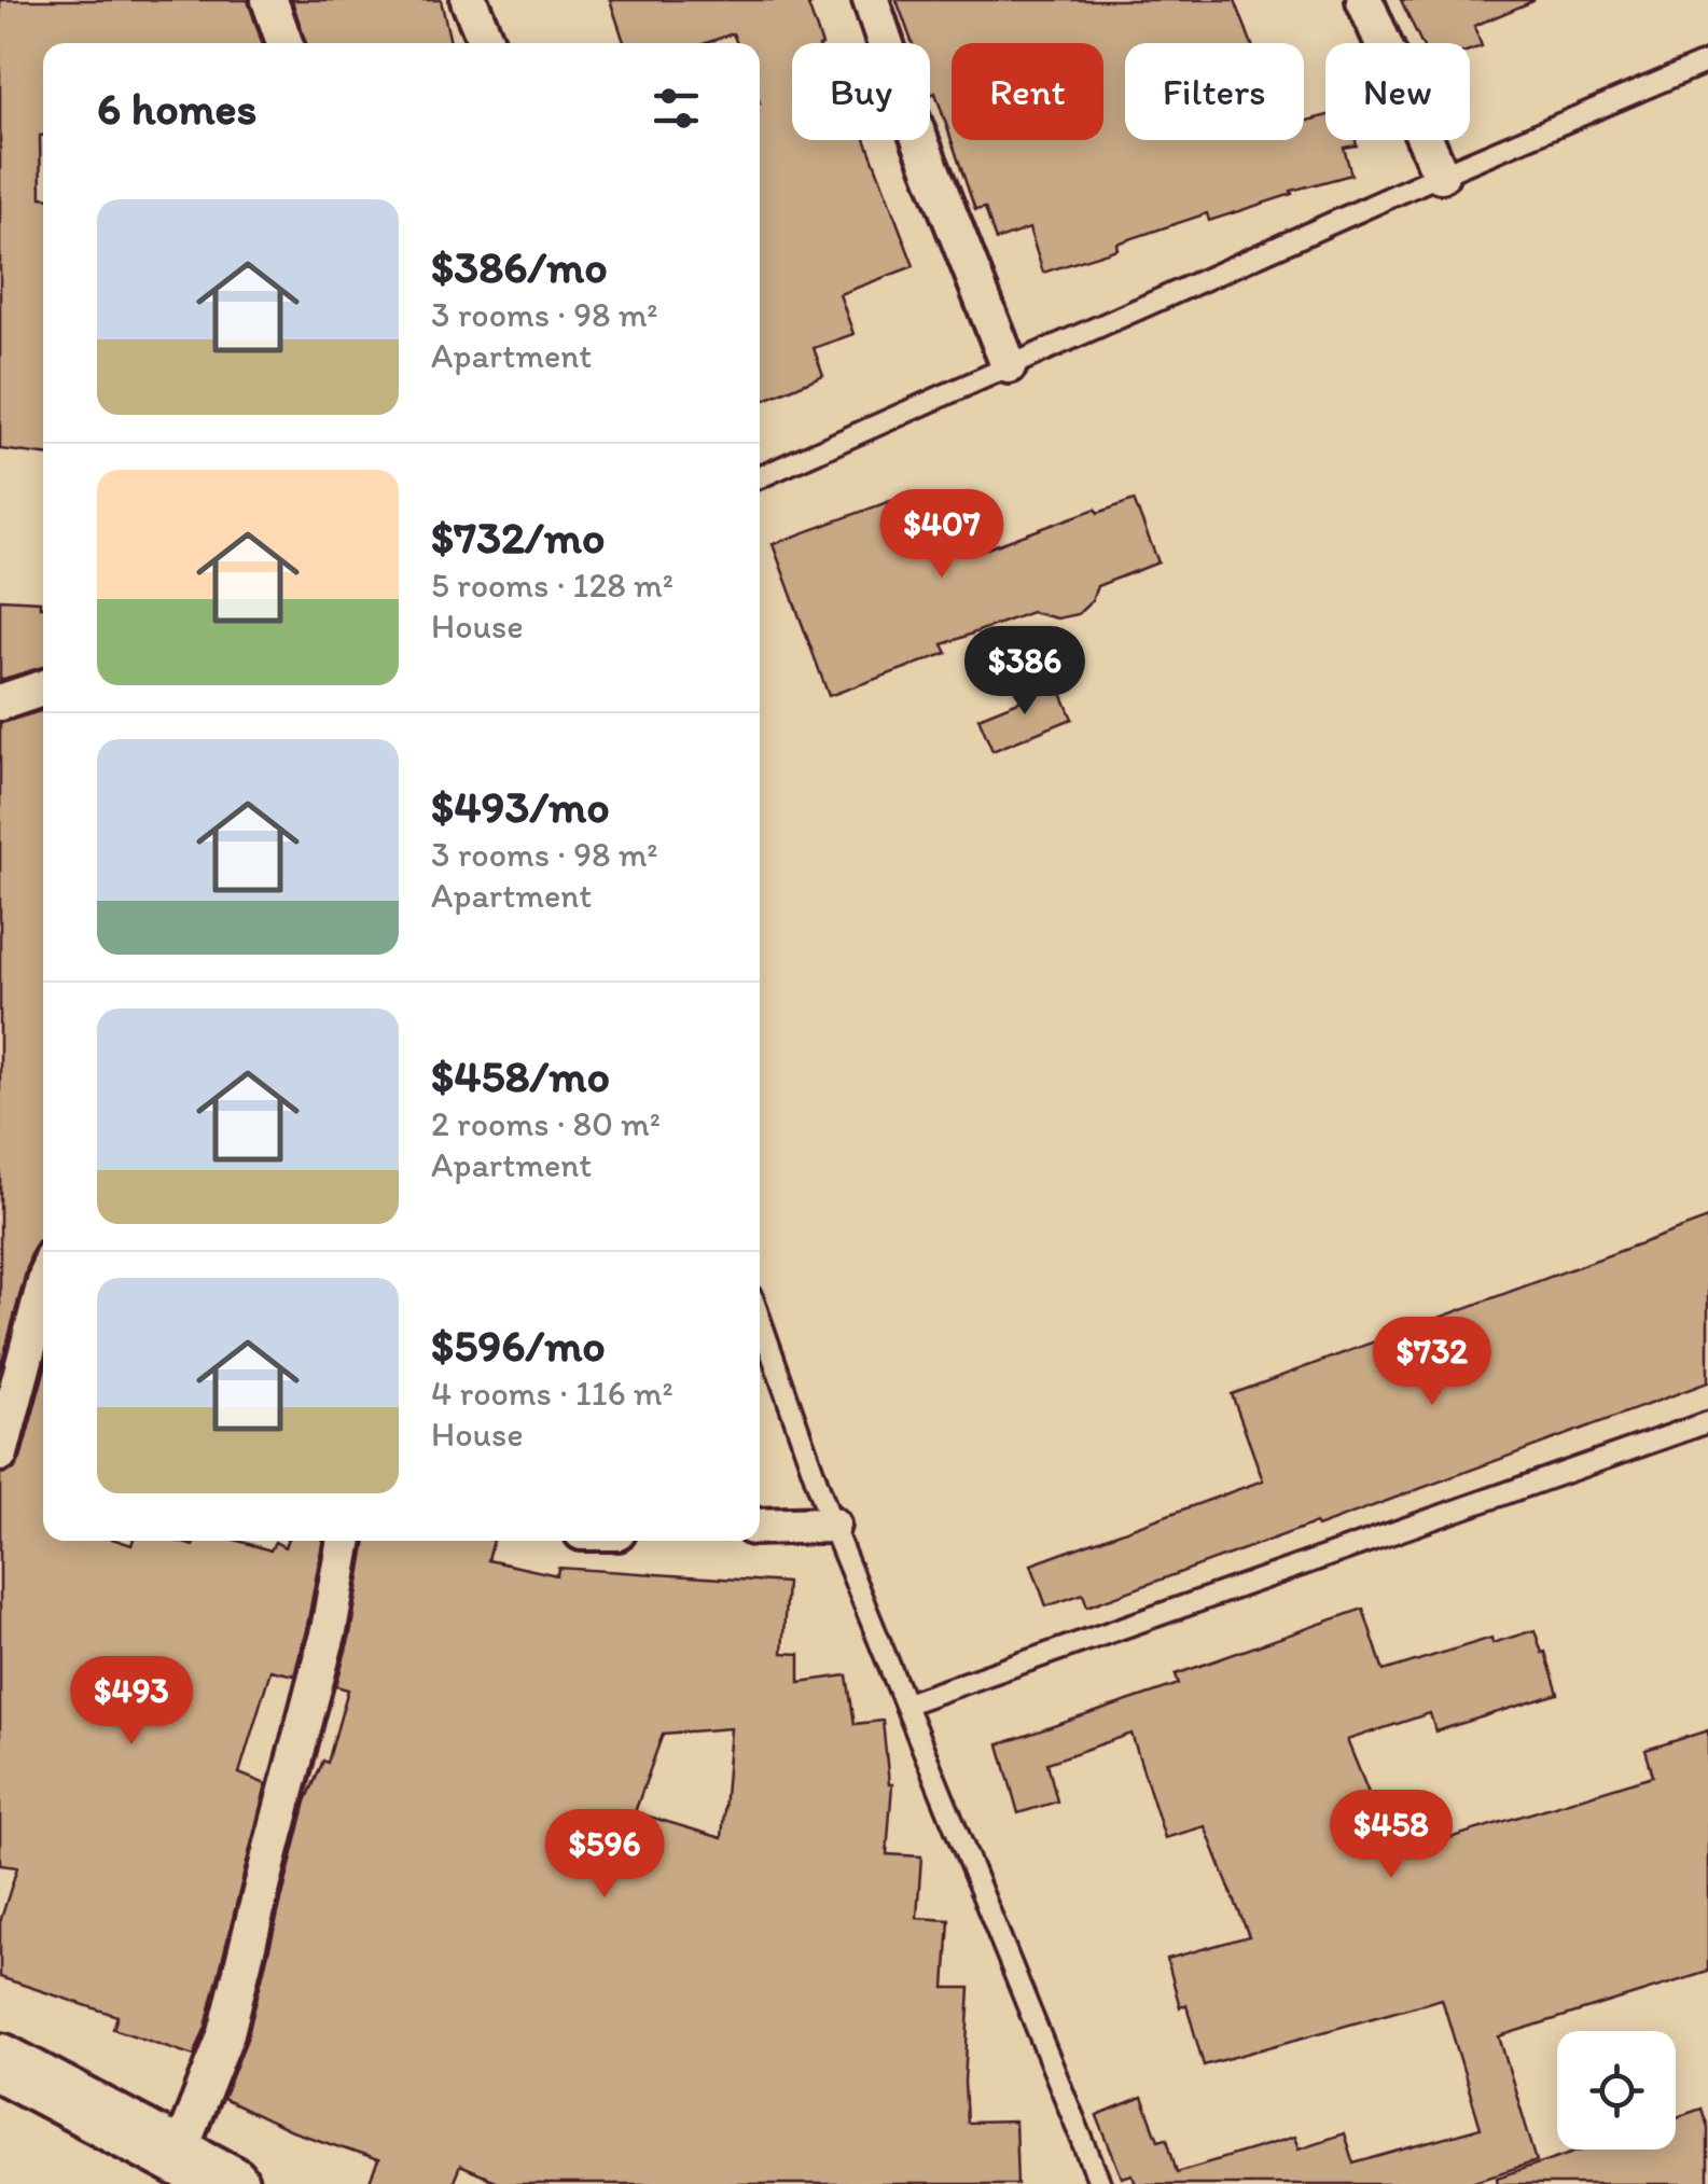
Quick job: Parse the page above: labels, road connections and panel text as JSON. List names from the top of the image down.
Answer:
{
  "page": {
    "chip": [
      "Buy",
      "Rent",
      "Filters",
      "New"
    ],
    "heading": "6 homes",
    "list": [
      {
        "name": "$386/mo",
        "note": "3 rooms · 98 m² · Apartment"
      },
      {
        "name": "$732/mo",
        "note": "5 rooms · 128 m² · House"
      },
      {
        "name": "$493/mo",
        "note": "3 rooms · 98 m² · Apartment"
      },
      {
        "name": "$458/mo",
        "note": "2 rooms · 80 m² · Apartment"
      },
      {
        "name": "$596/mo",
        "note": "4 rooms · 116 m² · House"
      }
    ],
    "price": [
      "$407",
      "$386",
      "$732",
      "$493",
      "$458",
      "$596"
    ]
  }
}
